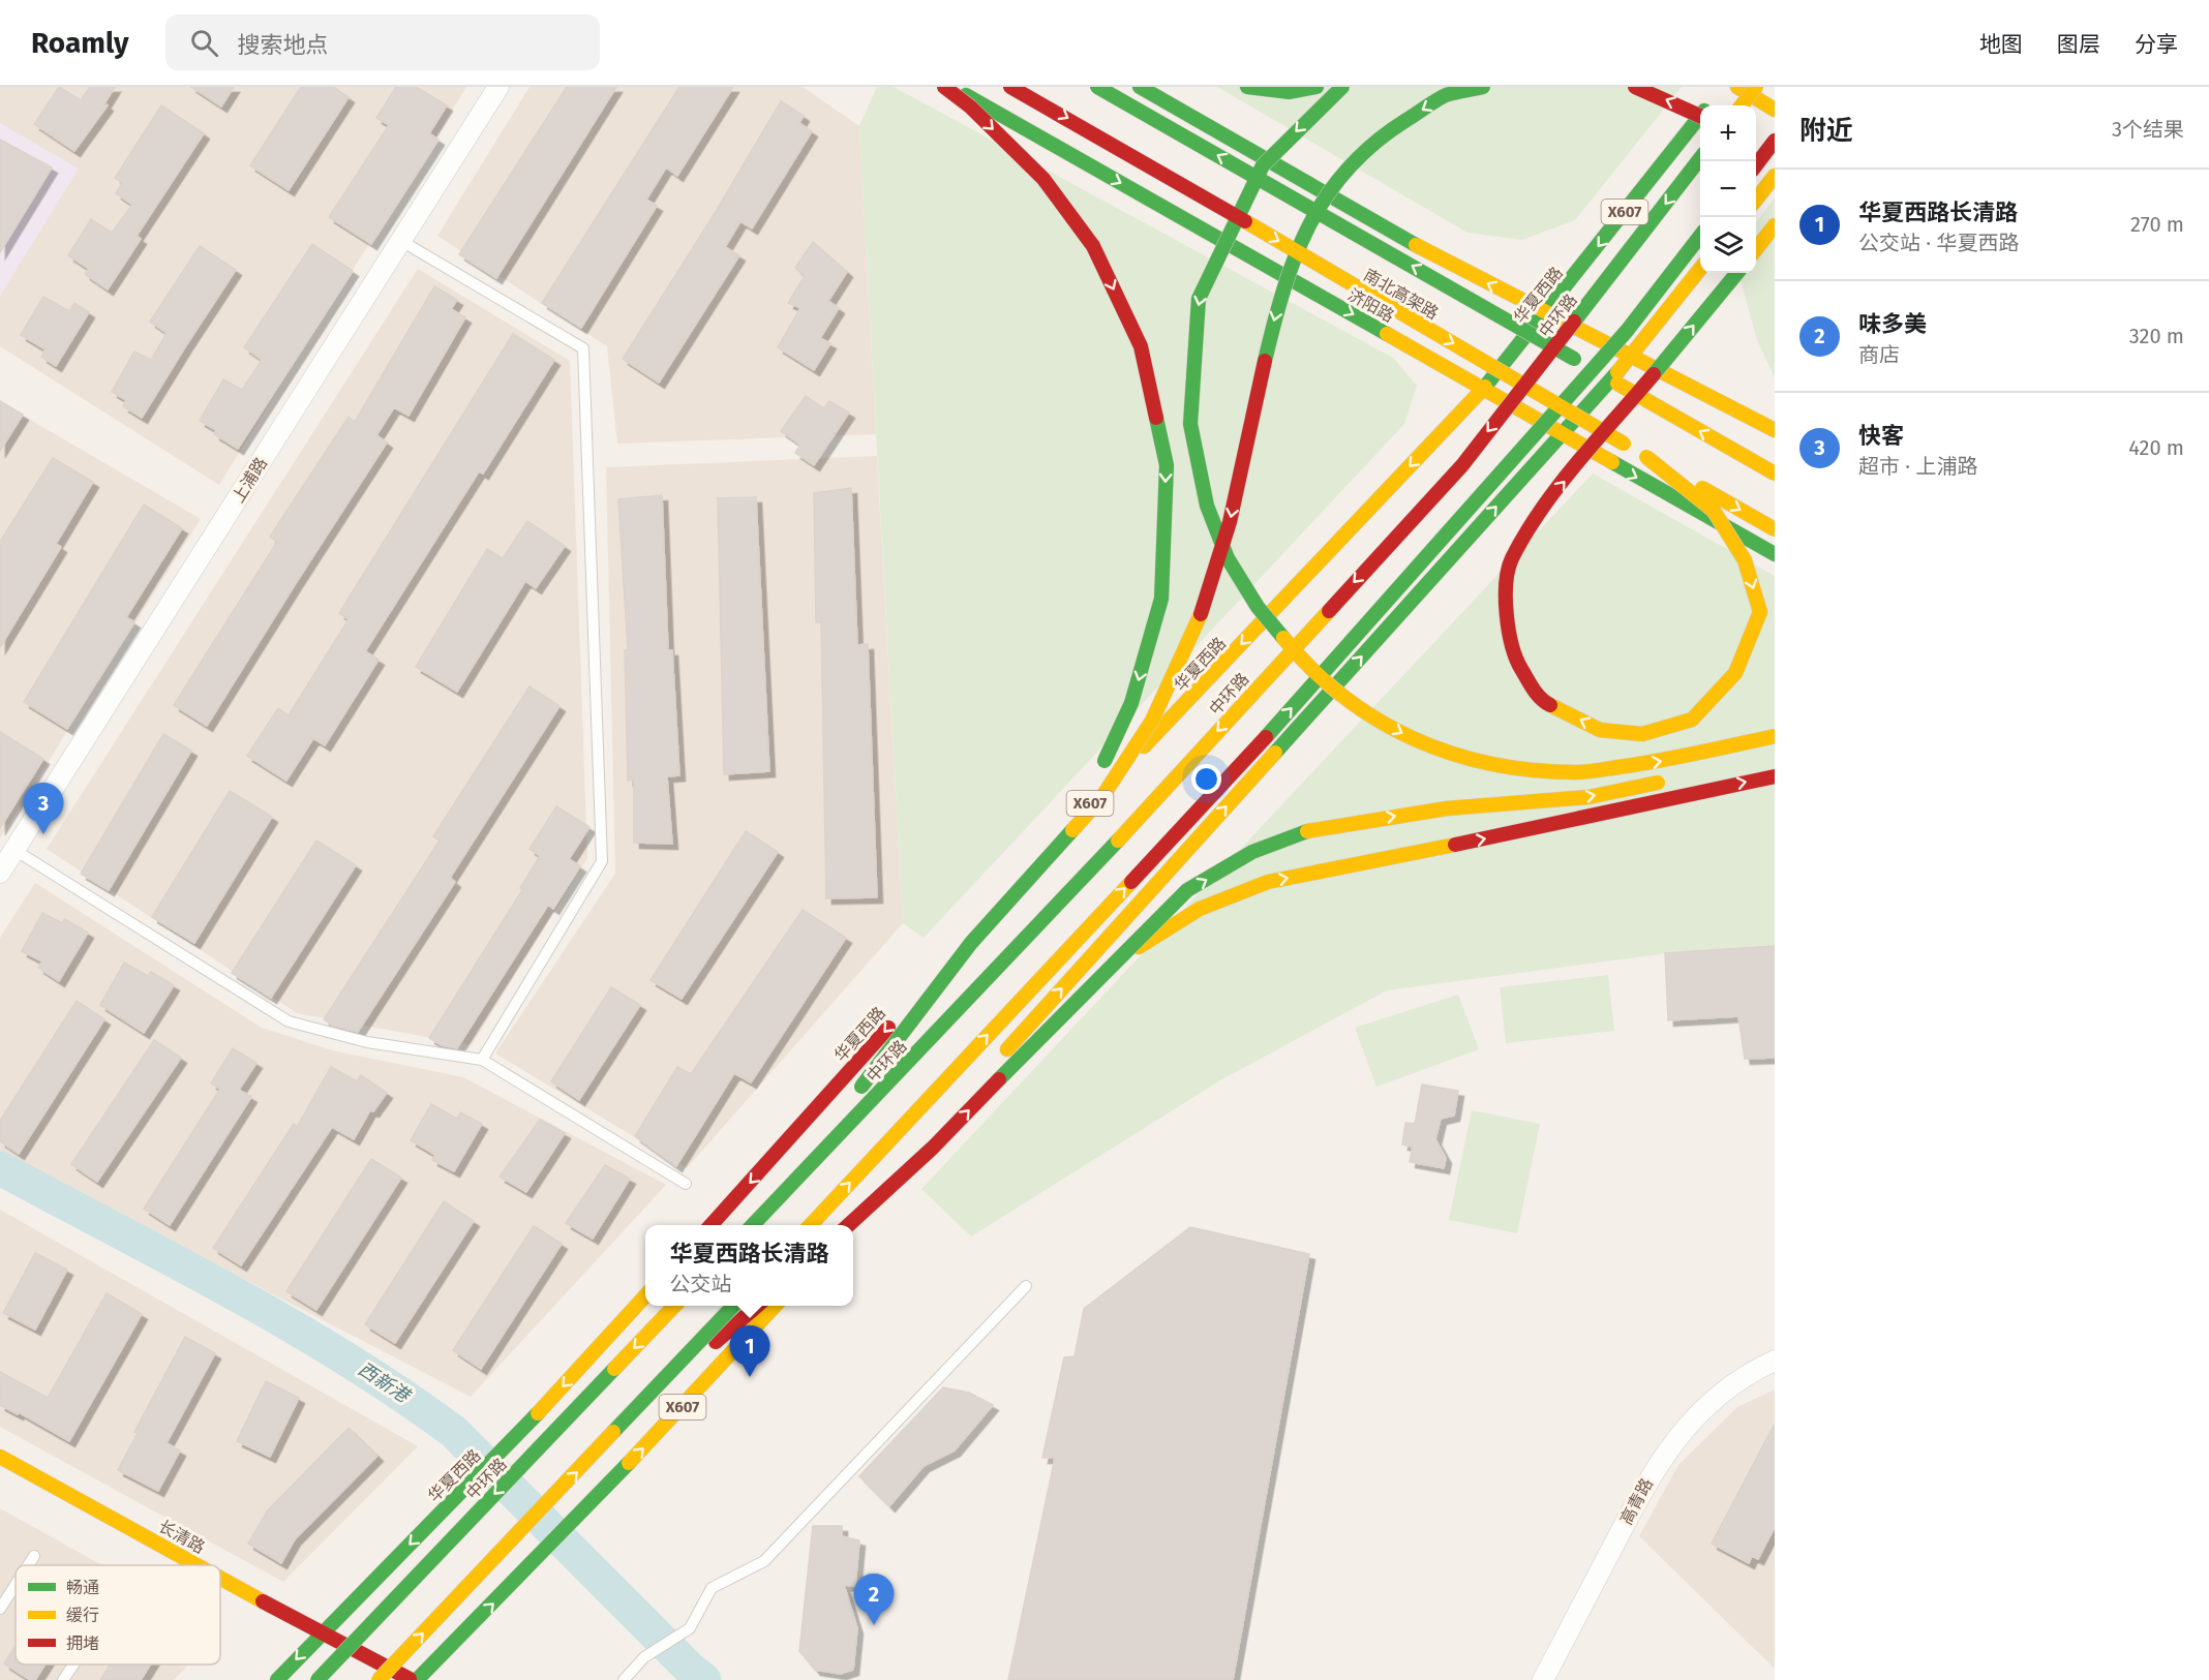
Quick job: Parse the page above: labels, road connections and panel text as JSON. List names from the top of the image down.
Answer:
{
  "streets": {
    "main road": [
      "X607",
      "南北高架路",
      "华夏西路",
      "济阳路",
      "中环路",
      "长清路"
    ],
    "street": ["上浦路", "高青路"]
  },
  "crossings": [
    ["X607", "长清路"],
    ["华夏西路", "济阳路"],
    ["华夏西路", "长清路"]
  ],
  "water": ["西新港"],
  "legend": ["畅通", "缓行", "拥堵"],
  "page": {
    "header": "Roamly",
    "search": "搜索地点",
    "nav": ["地图", "图层", "分享"],
    "heading": ["附近", "3个结果"],
    "map_buttons": ["+", "−"],
    "list": [
      {
        "mark": "1",
        "name": "华夏西路长清路",
        "note": "公交站 · 华夏西路",
        "value": "270 m"
      },
      {
        "mark": "2",
        "name": "味多美",
        "note": "商店",
        "value": "320 m"
      },
      {
        "mark": "3",
        "name": "快客",
        "note": "超市 · 上浦路",
        "value": "420 m"
      }
    ],
    "pins": ["3", "1", "2"],
    "popup": ["华夏西路长清路", "公交站"]
  }
}
